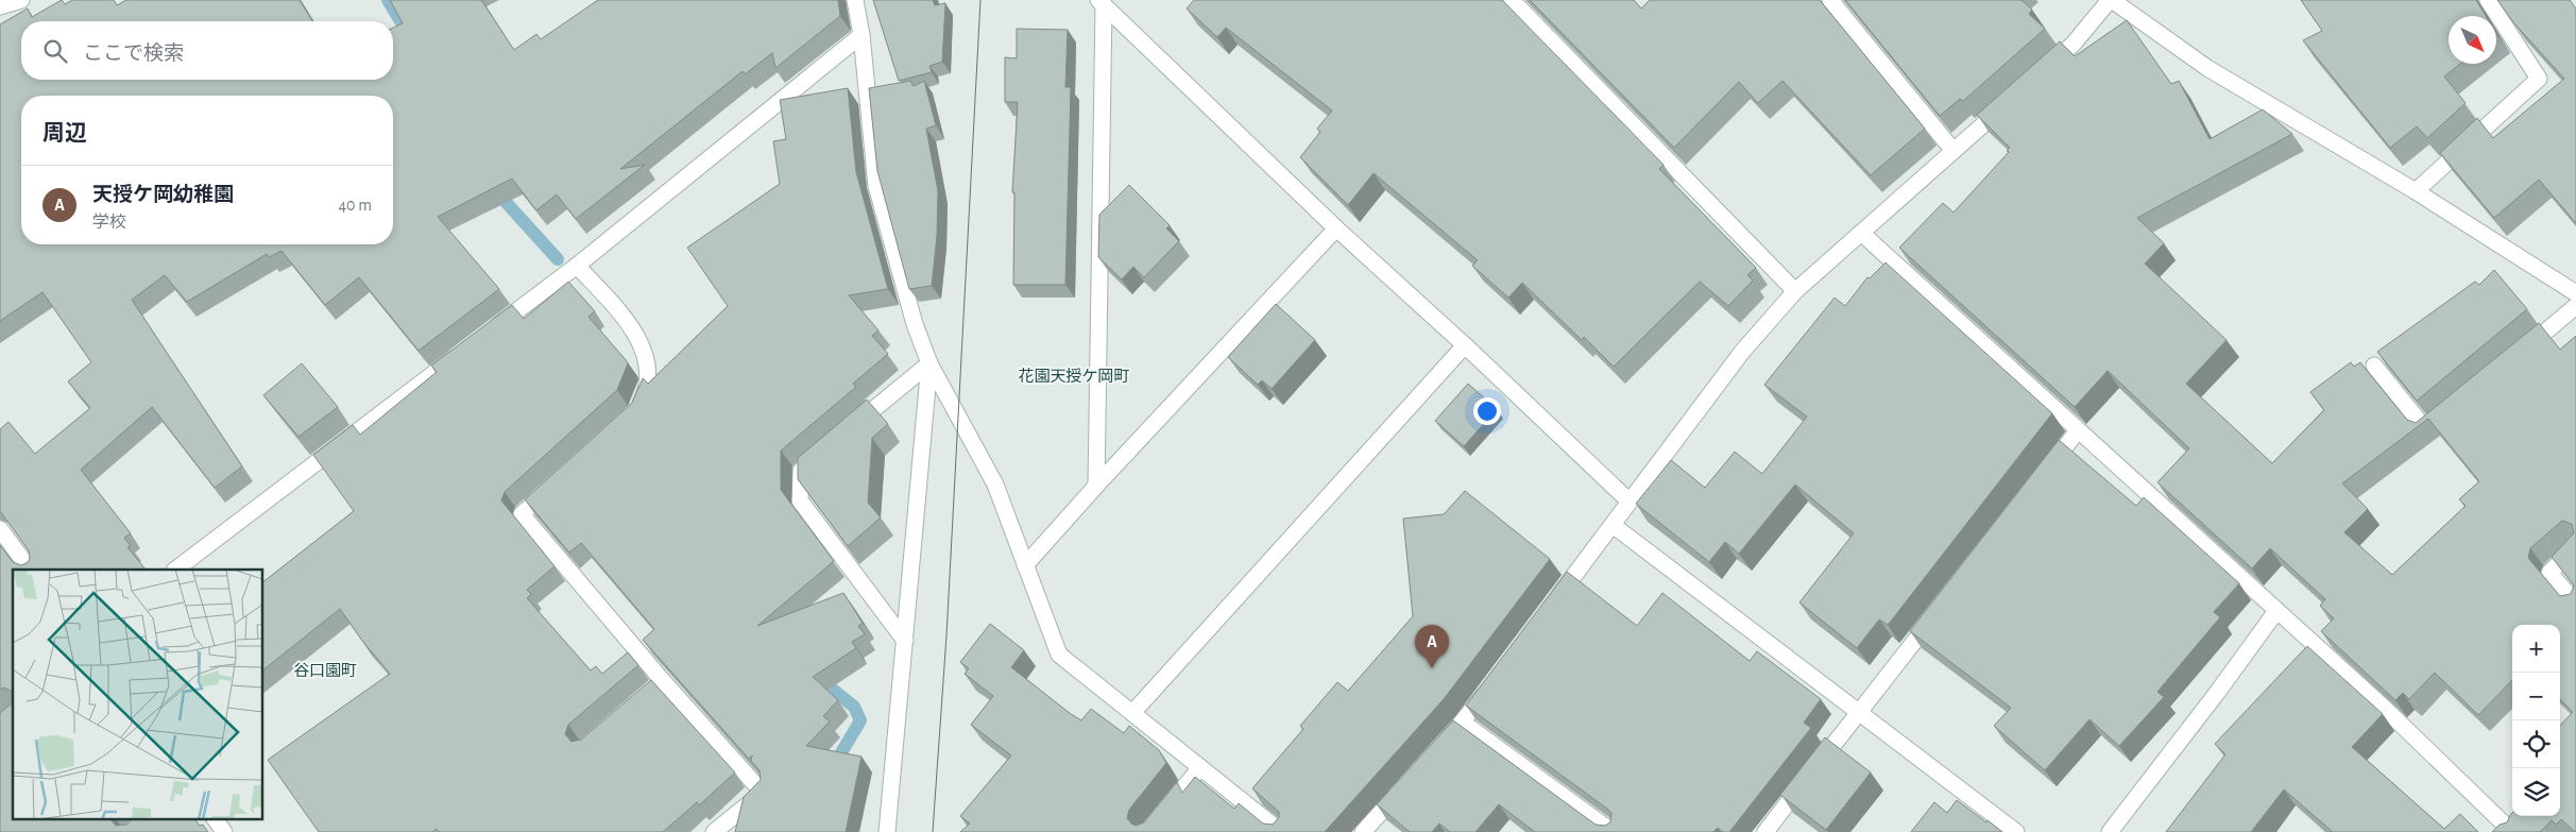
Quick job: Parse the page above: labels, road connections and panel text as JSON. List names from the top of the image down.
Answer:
{
  "districts": ["花園天授ケ岡町", "谷口園町"],
  "north": "bottom right",
  "page": {
    "search": "ここで検索",
    "heading": "周辺",
    "list": [
      {
        "mark": "A",
        "name": "天授ケ岡幼稚園",
        "note": "学校",
        "value": "40 m"
      }
    ],
    "map_buttons": ["+", "−"],
    "pins": "A"
  }
}
